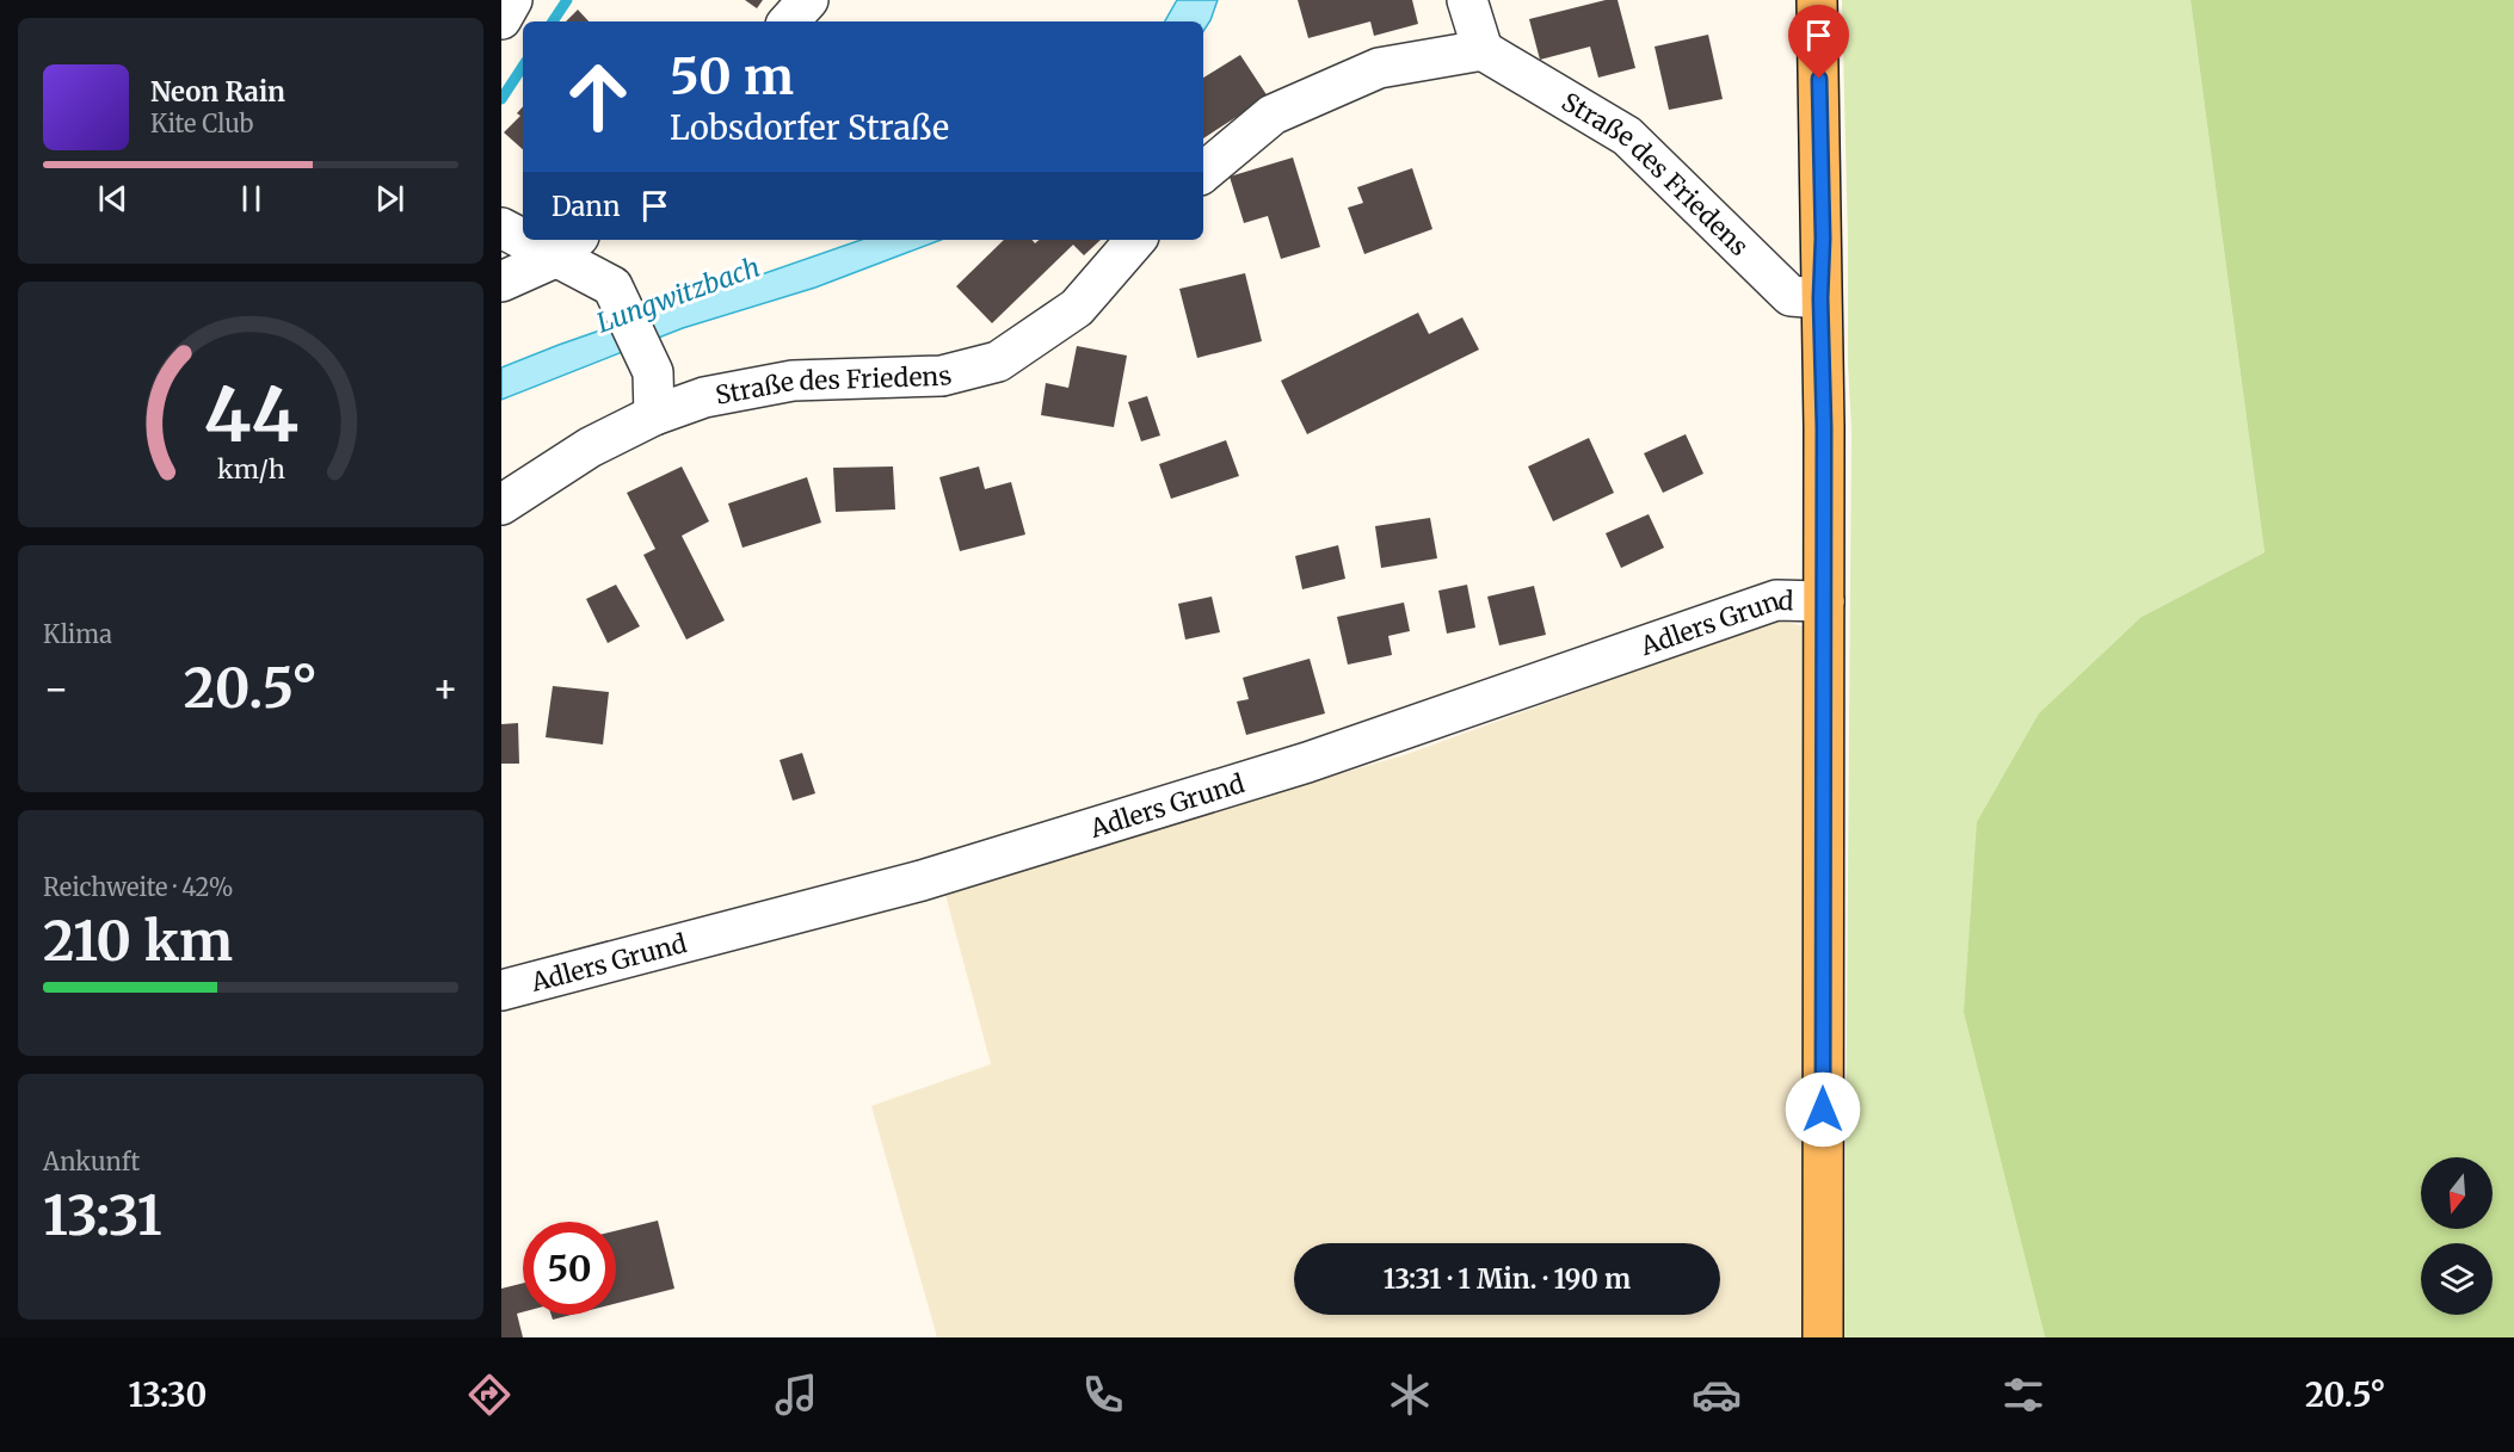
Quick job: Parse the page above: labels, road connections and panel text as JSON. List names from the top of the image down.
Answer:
{
  "streets": {
    "street": ["Straße des Friedens", "Adlers Grund"]
  },
  "water": ["Lungwitzbach"],
  "north": "bottom",
  "page": {
    "turn": ["50 m", "Lobsdorfer Straße"],
    "song": ["Neon Rain", "Kite Club"],
    "then": "Dann",
    "tile": [
      "Klima",
      ["Reichweite · 42%", "210 km"],
      ["Ankunft", "13:31"]
    ],
    "heat": ["−", "20.5°", "+"],
    "limit": "50",
    "trip": "13:31 · 1 Min. · 190 m",
    "tabs": ["13:30", "20.5°"],
    "gauge": ["44", "km/h"]
  }
}
